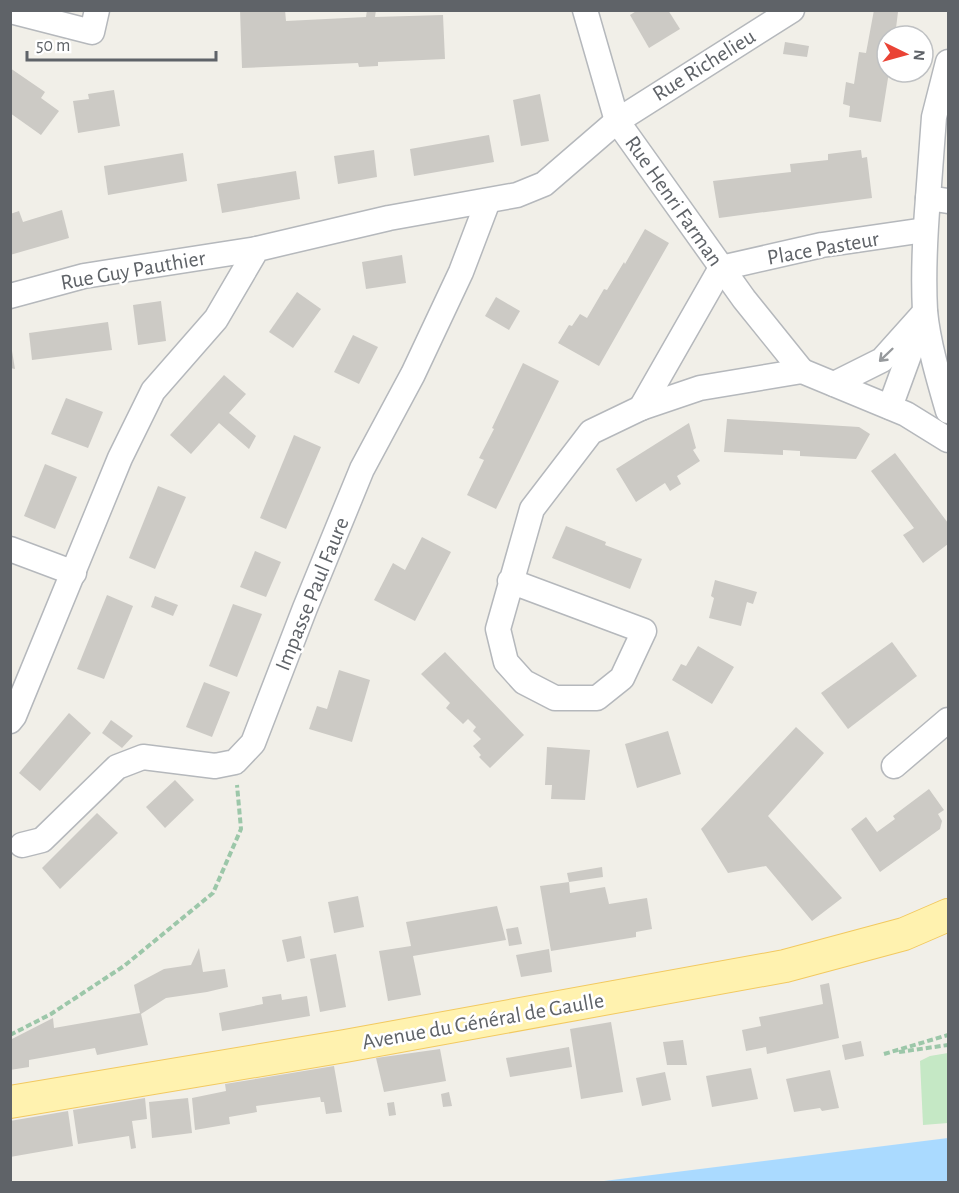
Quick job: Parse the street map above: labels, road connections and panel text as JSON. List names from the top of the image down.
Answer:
{
  "streets": {
    "main road": ["Avenue du Général de Gaulle"],
    "street": [
      "Rue Richelieu",
      "Rue Henri Farman",
      "Place Pasteur",
      "Rue Guy Pauthier",
      "Impasse Paul Faure"
    ]
  },
  "crossings": [
    ["Rue Richelieu", "Rue Henri Farman"],
    ["Rue Richelieu", "Rue Guy Pauthier"],
    ["Rue Richelieu", "Impasse Paul Faure"],
    ["Rue Henri Farman", "Place Pasteur"],
    ["Rue Guy Pauthier", "Impasse Paul Faure"]
  ],
  "scale_bar": "50 m",
  "north": "right"
}
